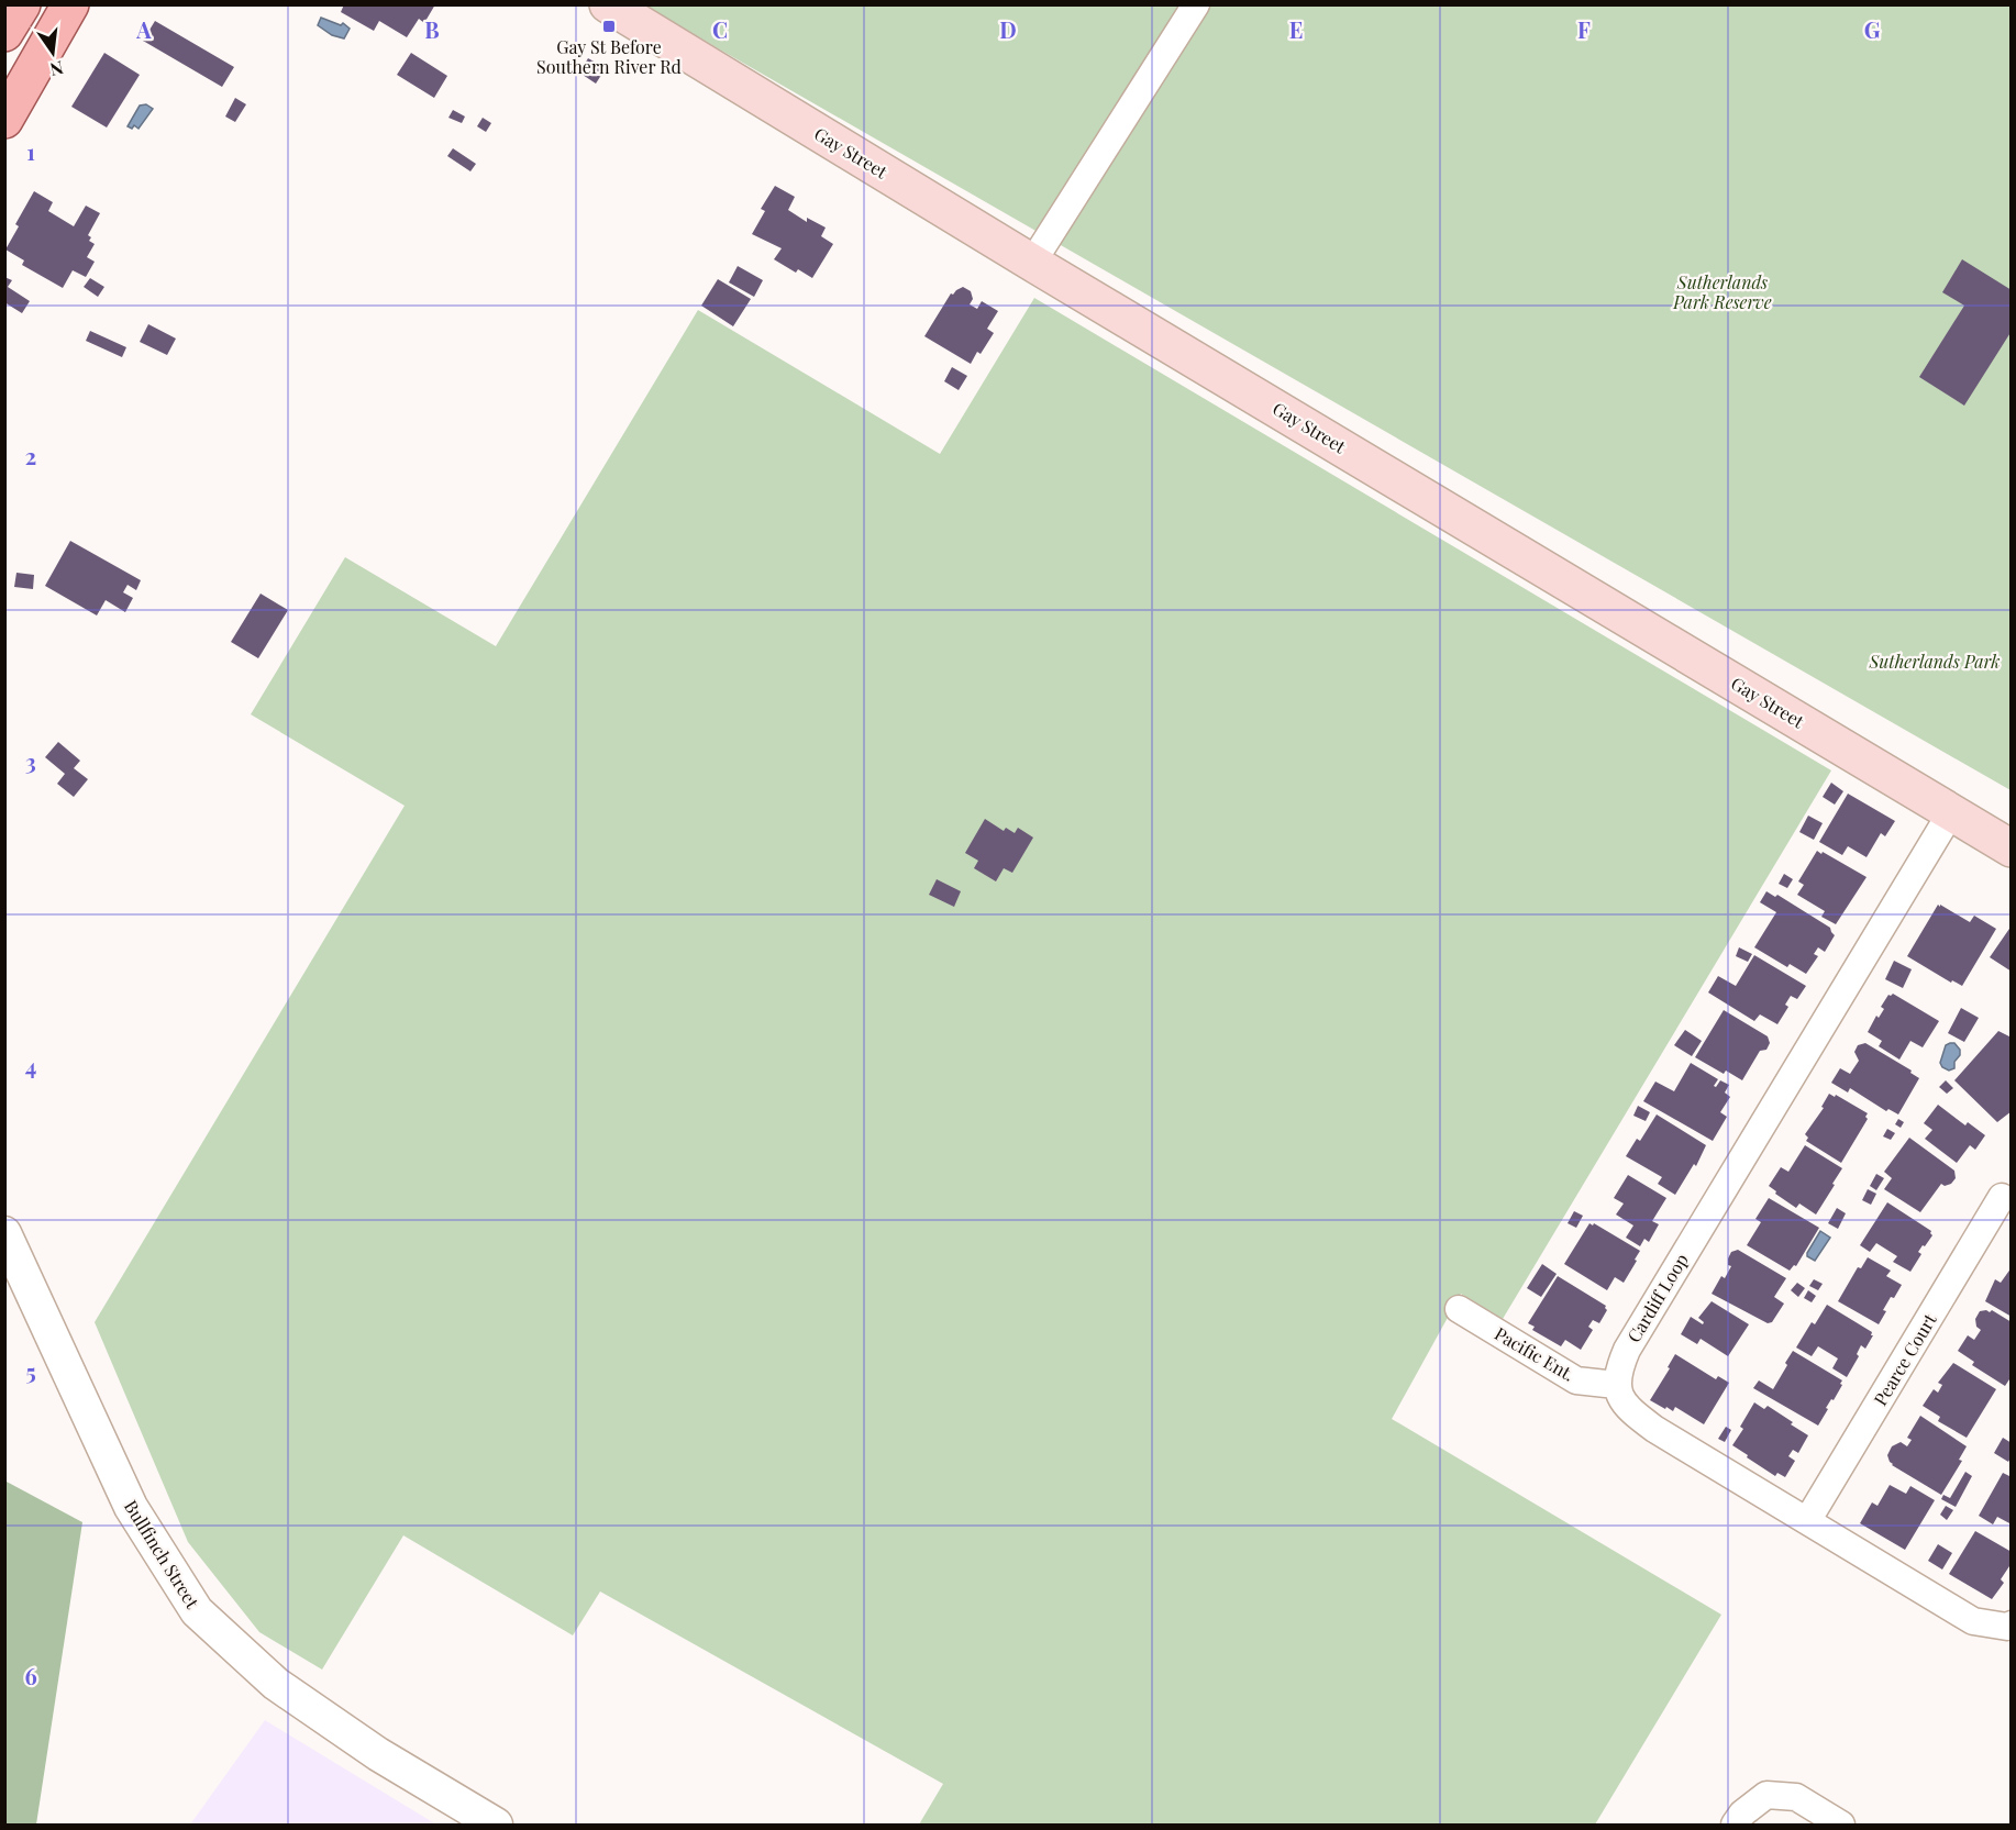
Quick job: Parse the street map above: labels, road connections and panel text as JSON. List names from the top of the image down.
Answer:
{
  "streets": {
    "main road": ["Gay Street"],
    "street": [
      "Cardiff Loop",
      "Pacific Ent.",
      "Pearce Court",
      "Bullfinch Street"
    ]
  },
  "crossings": [
    ["Gay Street", "Cardiff Loop"],
    ["Cardiff Loop", "Pacific Ent."]
  ],
  "parks": ["Sutherlands Park Reserve", "Sutherlands Park"],
  "places": {
    "transit": ["Gay St Before Southern River Rd"]
  },
  "north": "bottom",
  "grid": {
    "columns": [
      "A",
      "B",
      "C",
      "D",
      "E",
      "F",
      "G"
    ],
    "rows": [
      "1",
      "2",
      "3",
      "4",
      "5",
      "6"
    ]
  }
}
